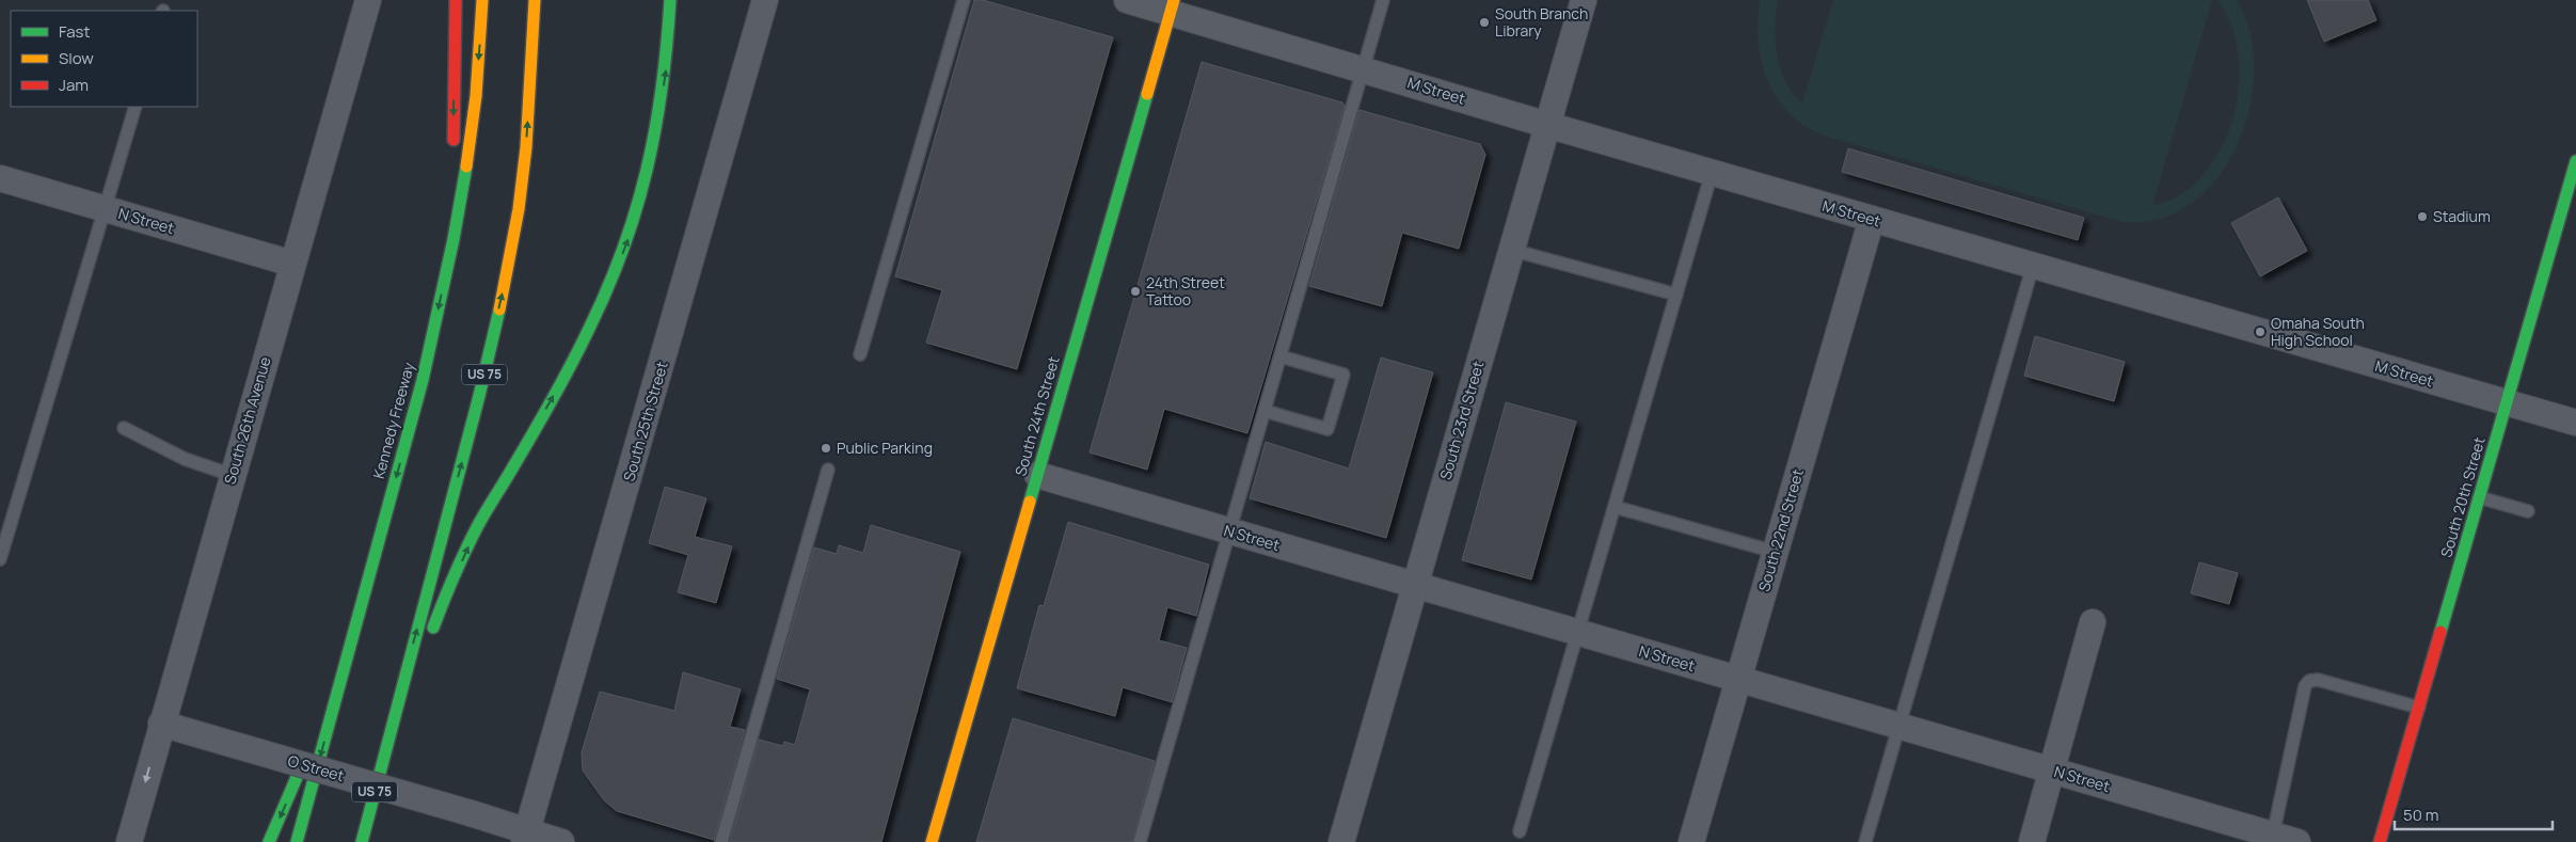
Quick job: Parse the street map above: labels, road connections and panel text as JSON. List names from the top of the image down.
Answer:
{
  "streets": {
    "main road": [
      "US 75",
      "South 24th Street",
      "Kennedy Freeway",
      "South 20th Street"
    ],
    "street": [
      "M Street",
      "N Street",
      "South 26th Avenue",
      "South 23rd Street",
      "South 25th Street",
      "South 22nd Street",
      "O Street"
    ]
  },
  "crossings": [
    ["M Street", "South 24th Street"],
    ["M Street", "South 23rd Street"],
    ["M Street", "South 20th Street"],
    ["M Street", "South 22nd Street"],
    ["N Street", "South 24th Street"],
    ["N Street", "South 26th Avenue"],
    ["N Street", "South 23rd Street"],
    ["N Street", "South 22nd Street"],
    ["South 26th Avenue", "O Street"],
    ["South 25th Street", "O Street"]
  ],
  "places": [
    "South Branch Library",
    "Stadium",
    "24th Street Tattoo",
    "Omaha South High School",
    "Public Parking"
  ],
  "legend": ["Fast", "Slow", "Jam"],
  "scale_bar": "50 m"
}
